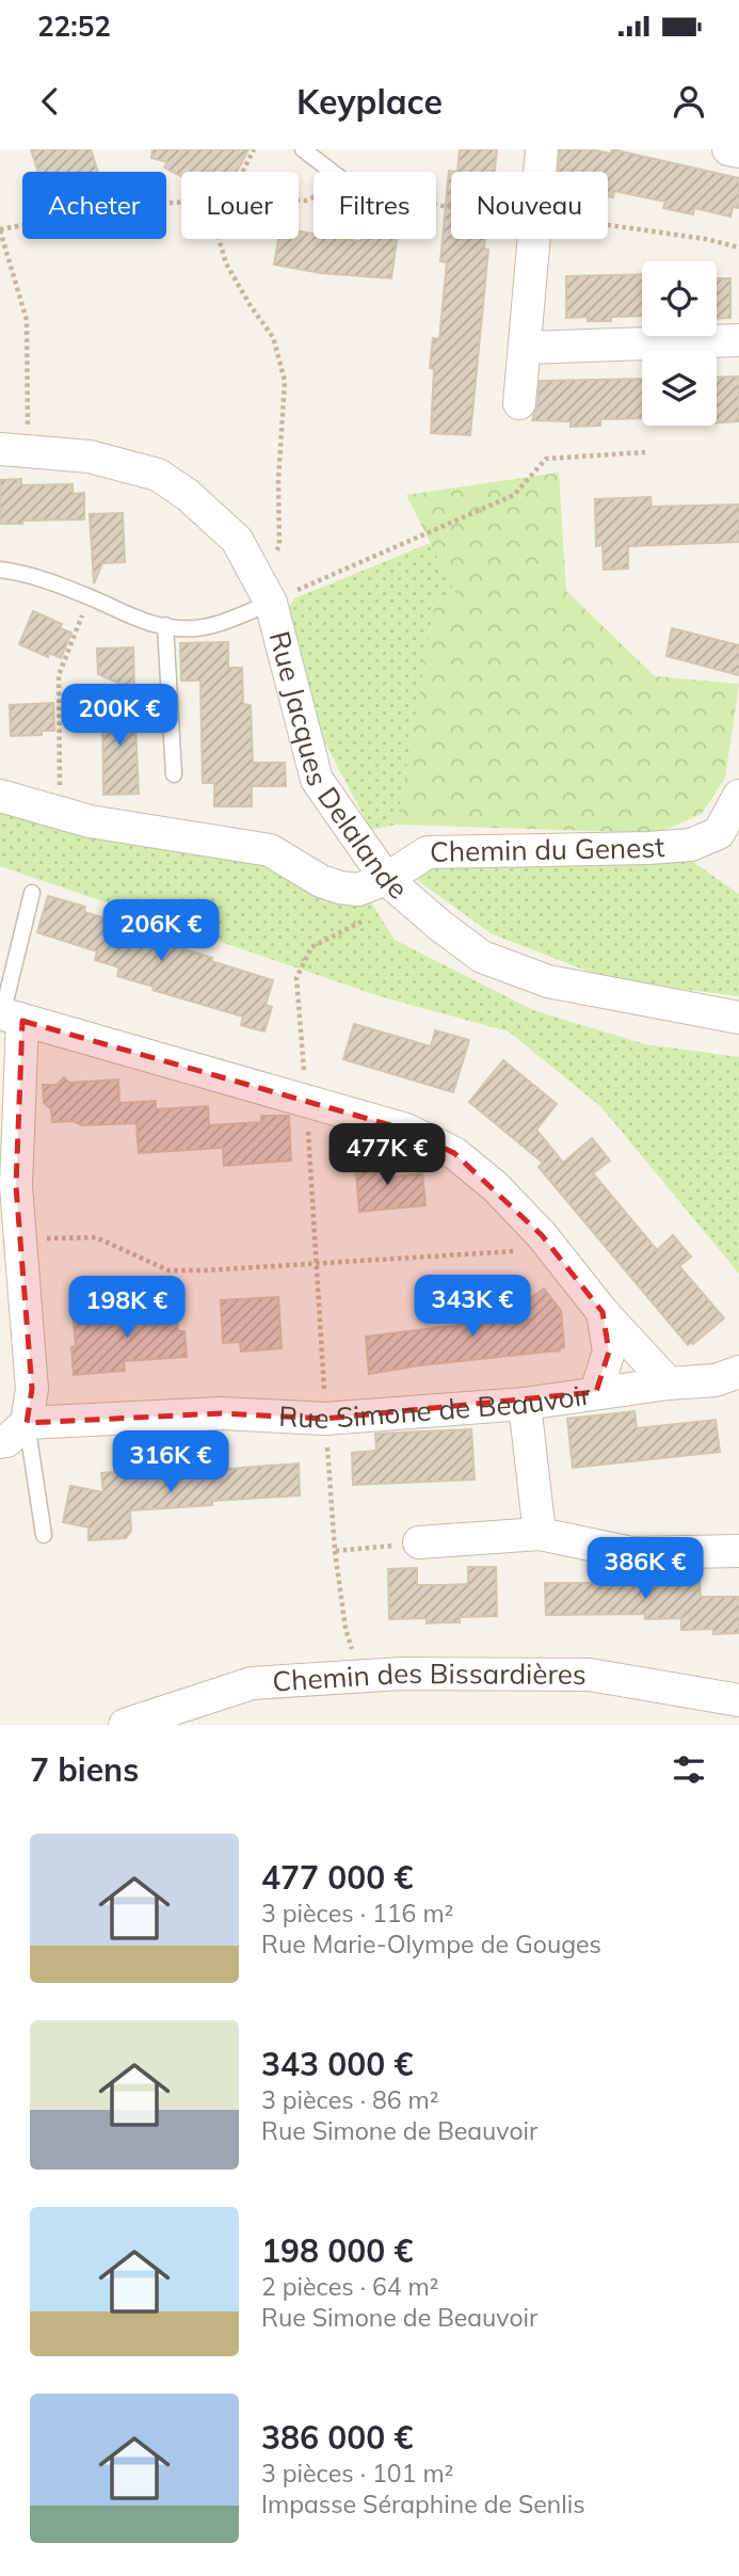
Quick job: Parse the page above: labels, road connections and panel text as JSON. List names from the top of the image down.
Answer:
{
  "streets": {
    "street": [
      "Rue Jacques Delalande",
      "Chemin du Genest",
      "Rue Simone de Beauvoir",
      "Chemin des Bissardières"
    ]
  },
  "crossings": [
    ["Rue Jacques Delalande", "Chemin du Genest"]
  ],
  "page": {
    "status": "22:52",
    "header": "Keyplace",
    "chip": [
      "Acheter",
      "Louer",
      "Filtres",
      "Nouveau"
    ],
    "price": [
      "200K €",
      "206K €",
      "477K €",
      "343K €",
      "198K €",
      "316K €",
      "386K €"
    ],
    "heading": "7 biens",
    "list": [
      {
        "name": "477 000 €",
        "note": "3 pièces · 116 m² · Rue Marie-Olympe de Gouges"
      },
      {
        "name": "343 000 €",
        "note": "3 pièces · 86 m² · Rue Simone de Beauvoir"
      },
      {
        "name": "198 000 €",
        "note": "2 pièces · 64 m² · Rue Simone de Beauvoir"
      },
      {
        "name": "386 000 €",
        "note": "3 pièces · 101 m² · Impasse Séraphine de Senlis"
      }
    ]
  }
}
